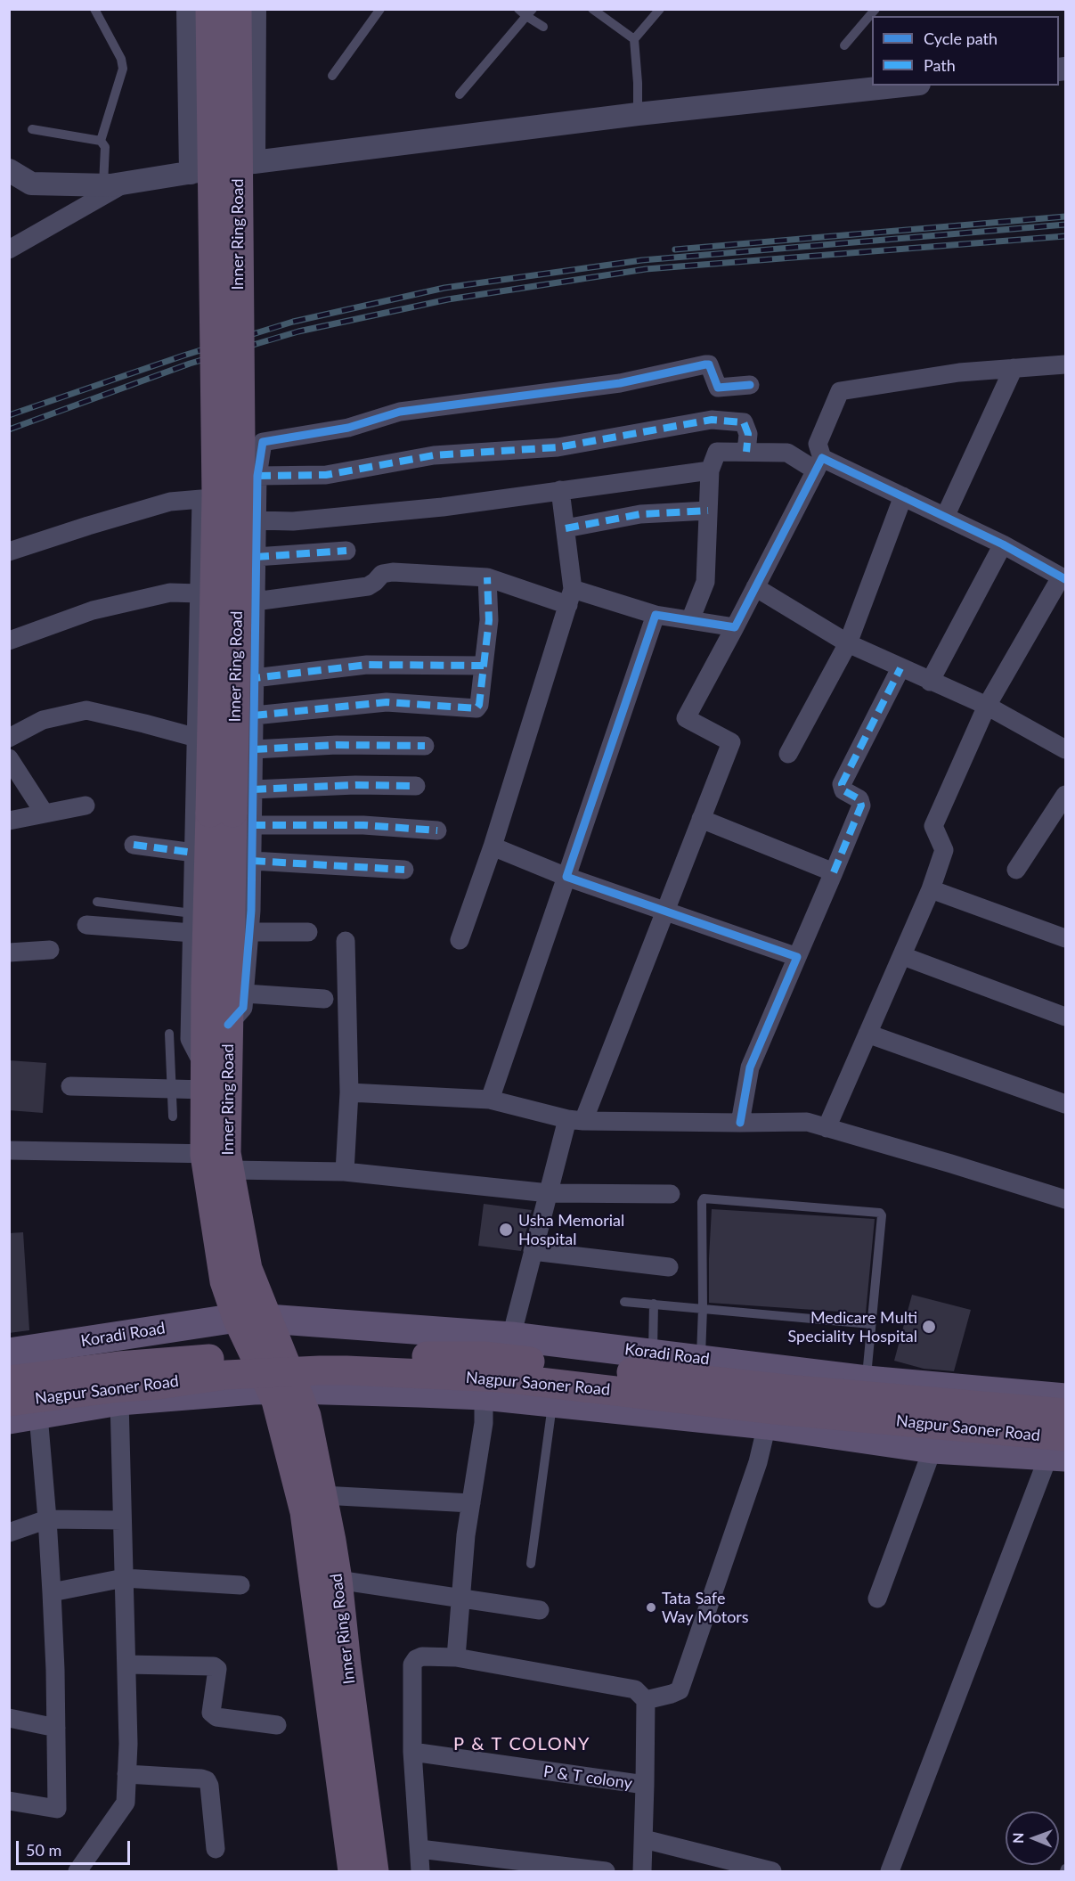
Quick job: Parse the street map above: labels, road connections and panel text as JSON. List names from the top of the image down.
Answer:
{
  "streets": {
    "highway": ["Inner Ring Road", "Nagpur Saoner Road"],
    "main road": ["Koradi Road"],
    "street": ["P & T colony"]
  },
  "crossings": [
    ["Inner Ring Road", "Koradi Road"]
  ],
  "districts": ["P & T COLONY"],
  "places": ["Usha Memorial Hospital", "Medicare Multi Speciality Hospital", "Tata Safe Way Motors"],
  "legend": ["Cycle path", "Path"],
  "scale_bar": "50 m",
  "north": "left"
}
